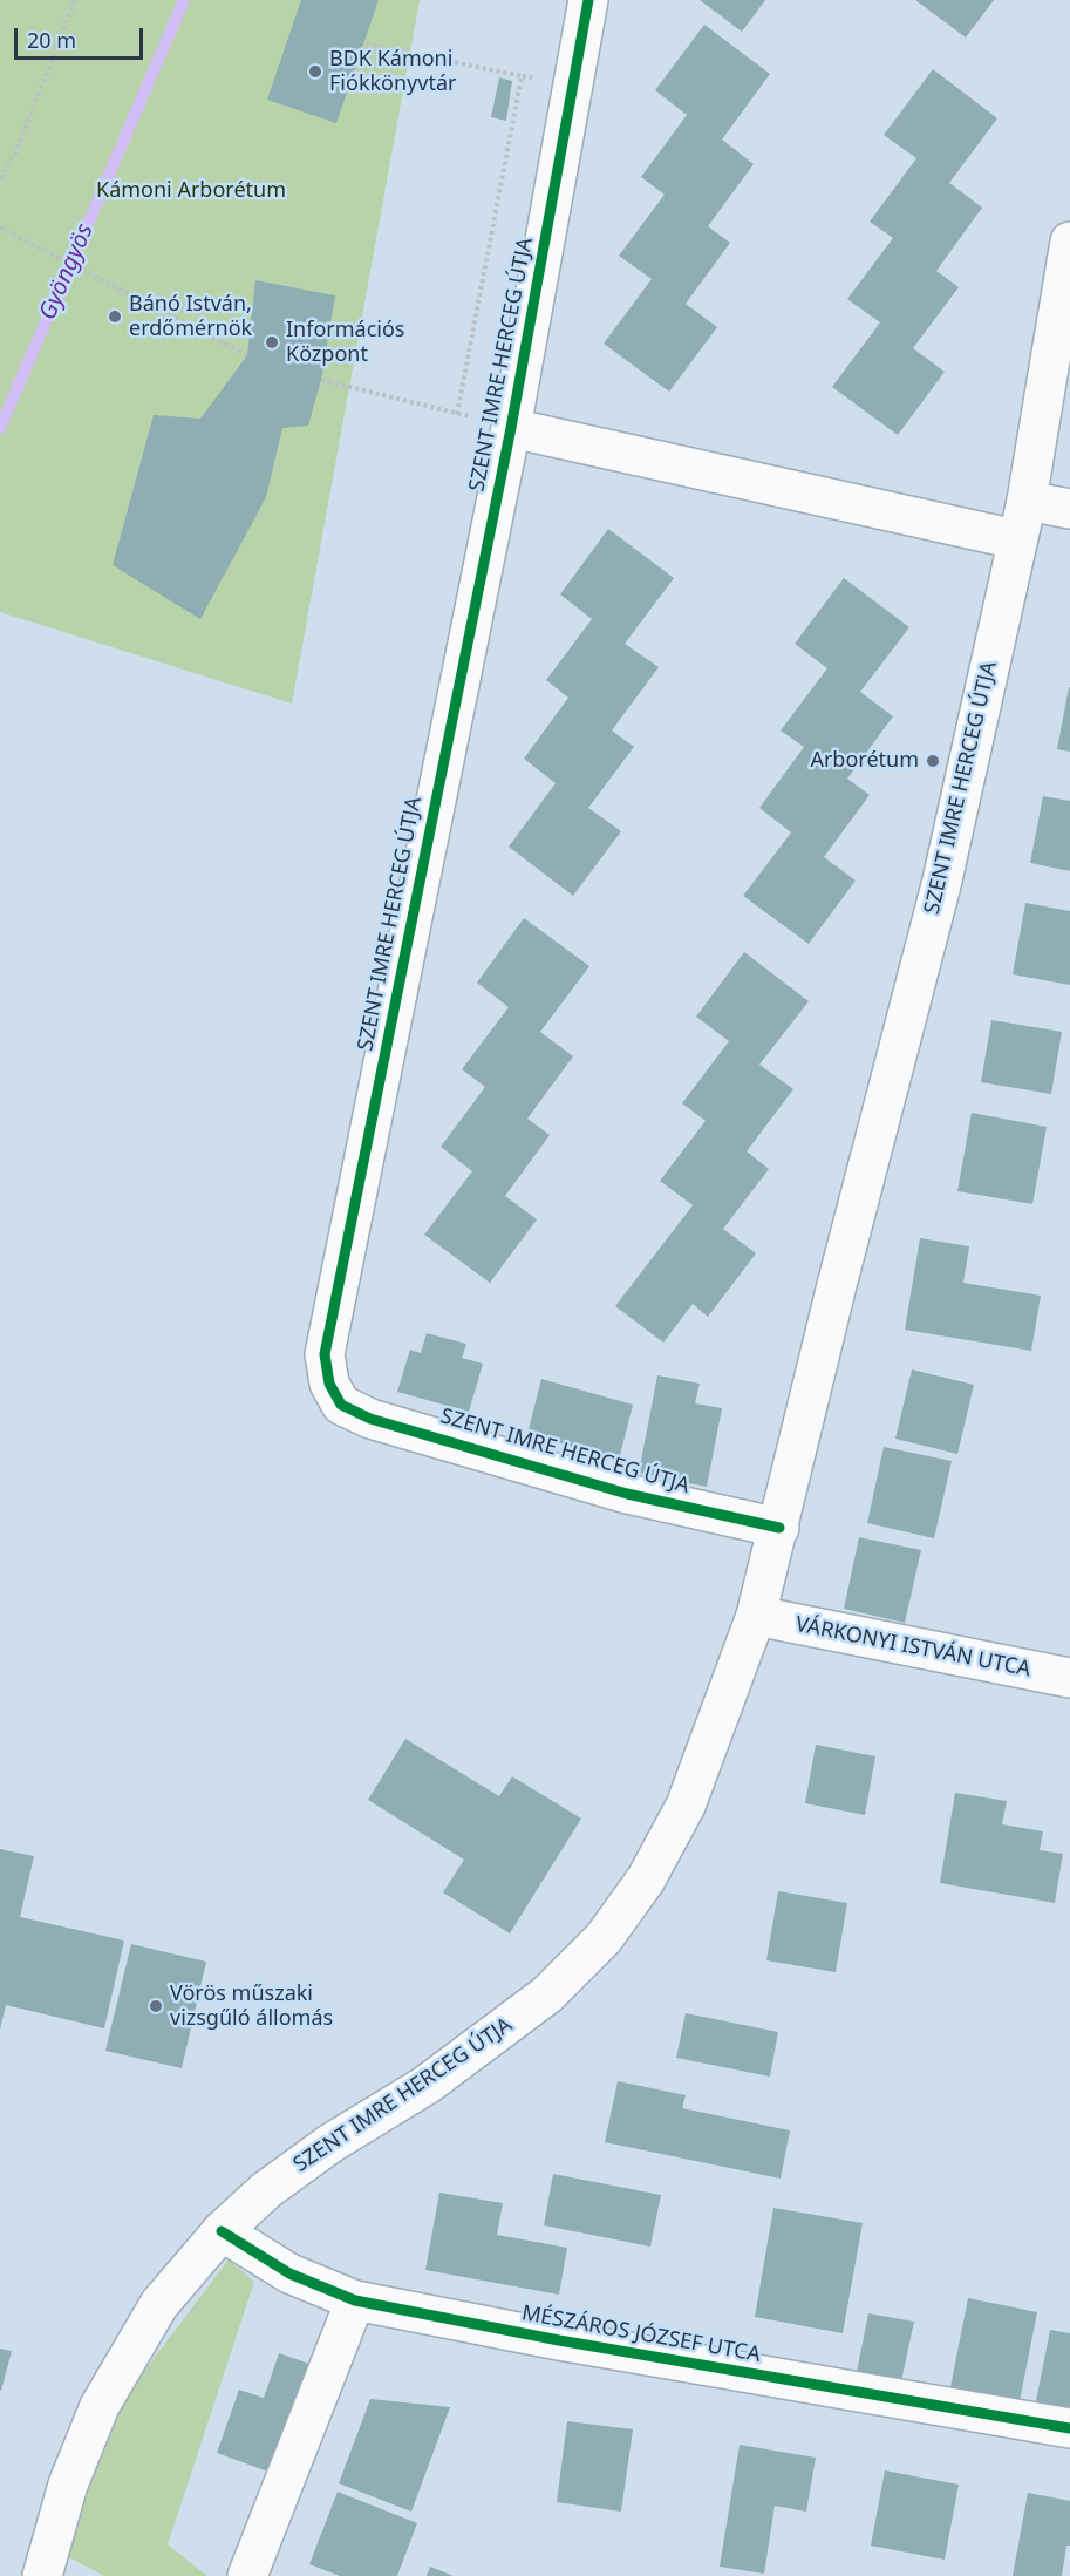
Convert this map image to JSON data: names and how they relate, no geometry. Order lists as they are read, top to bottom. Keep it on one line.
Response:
{"streets":{"street":["SZENT IMRE HERCEG ÚTJA","VÁRKONYI ISTVÁN UTCA","MÉSZÁROS JÓZSEF UTCA"]},"crossings":[["SZENT IMRE HERCEG ÚTJA","VÁRKONYI ISTVÁN UTCA"],["SZENT IMRE HERCEG ÚTJA","MÉSZÁROS JÓZSEF UTCA"]],"water":["Gyöngyös"],"parks":["Kámoni Arborétum"],"places":["BDK Kámoni Fiókkönyvtár","Bánó István, erdőmérnök","Információs Központ","Arborétum","Vörös műszaki vizsgűló állomás"],"scale_bar":"20 m"}
